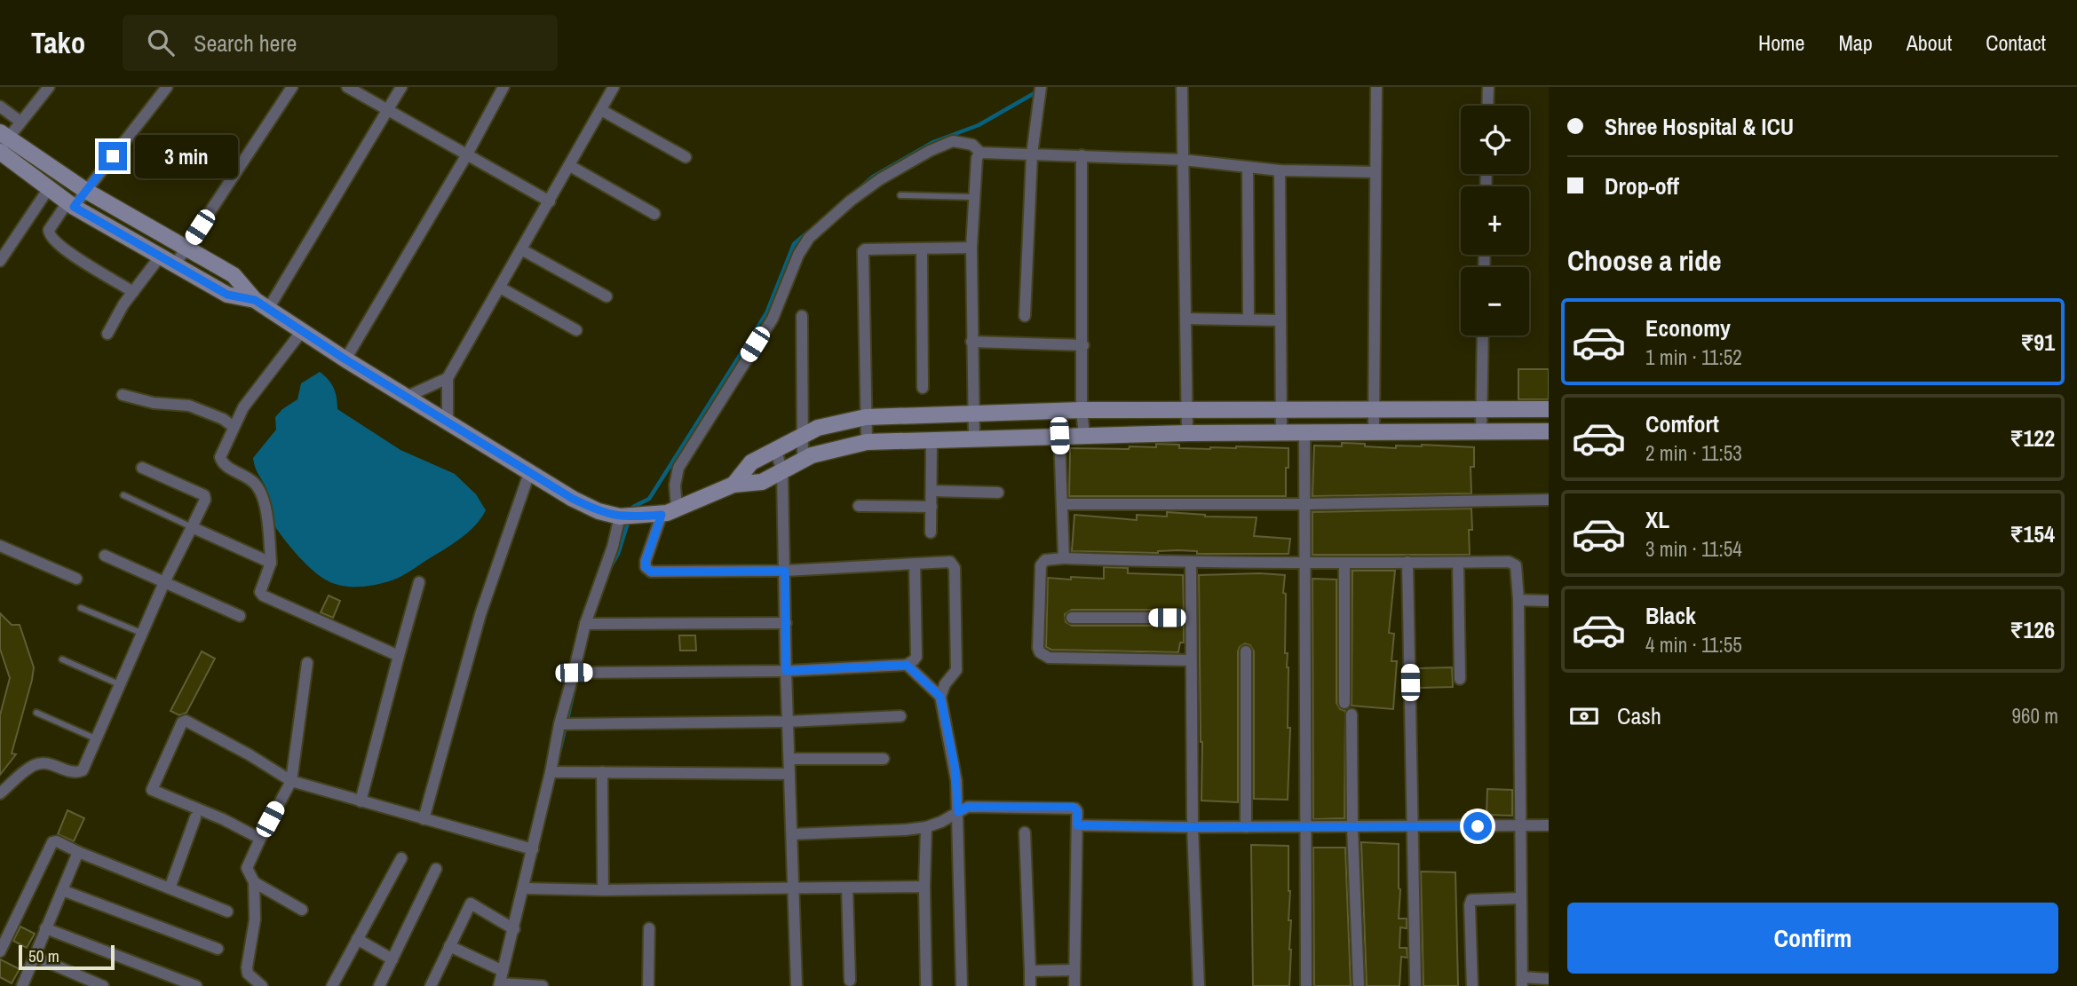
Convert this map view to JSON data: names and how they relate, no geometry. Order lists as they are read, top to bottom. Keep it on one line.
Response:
{"scale_bar":"50 m","page":{"header":"Tako","search":"Search here","nav":["Home","Map","About","Contact"],"banner":["Shree Hospital & ICU","Drop-off"],"map_buttons":["+","−"],"bubble":"3 min","heading":"Choose a ride","list":[{"name":"Economy","note":"1 min · 11:52","value":"₹91"},{"name":"Comfort","note":"2 min · 11:53","value":"₹122"},{"name":"XL","note":"3 min · 11:54","value":"₹154"},{"name":"Black","note":"4 min · 11:55","value":"₹126"}],"pay":["Cash","960 m"],"buttons":"Confirm","scale":"50 m"}}
